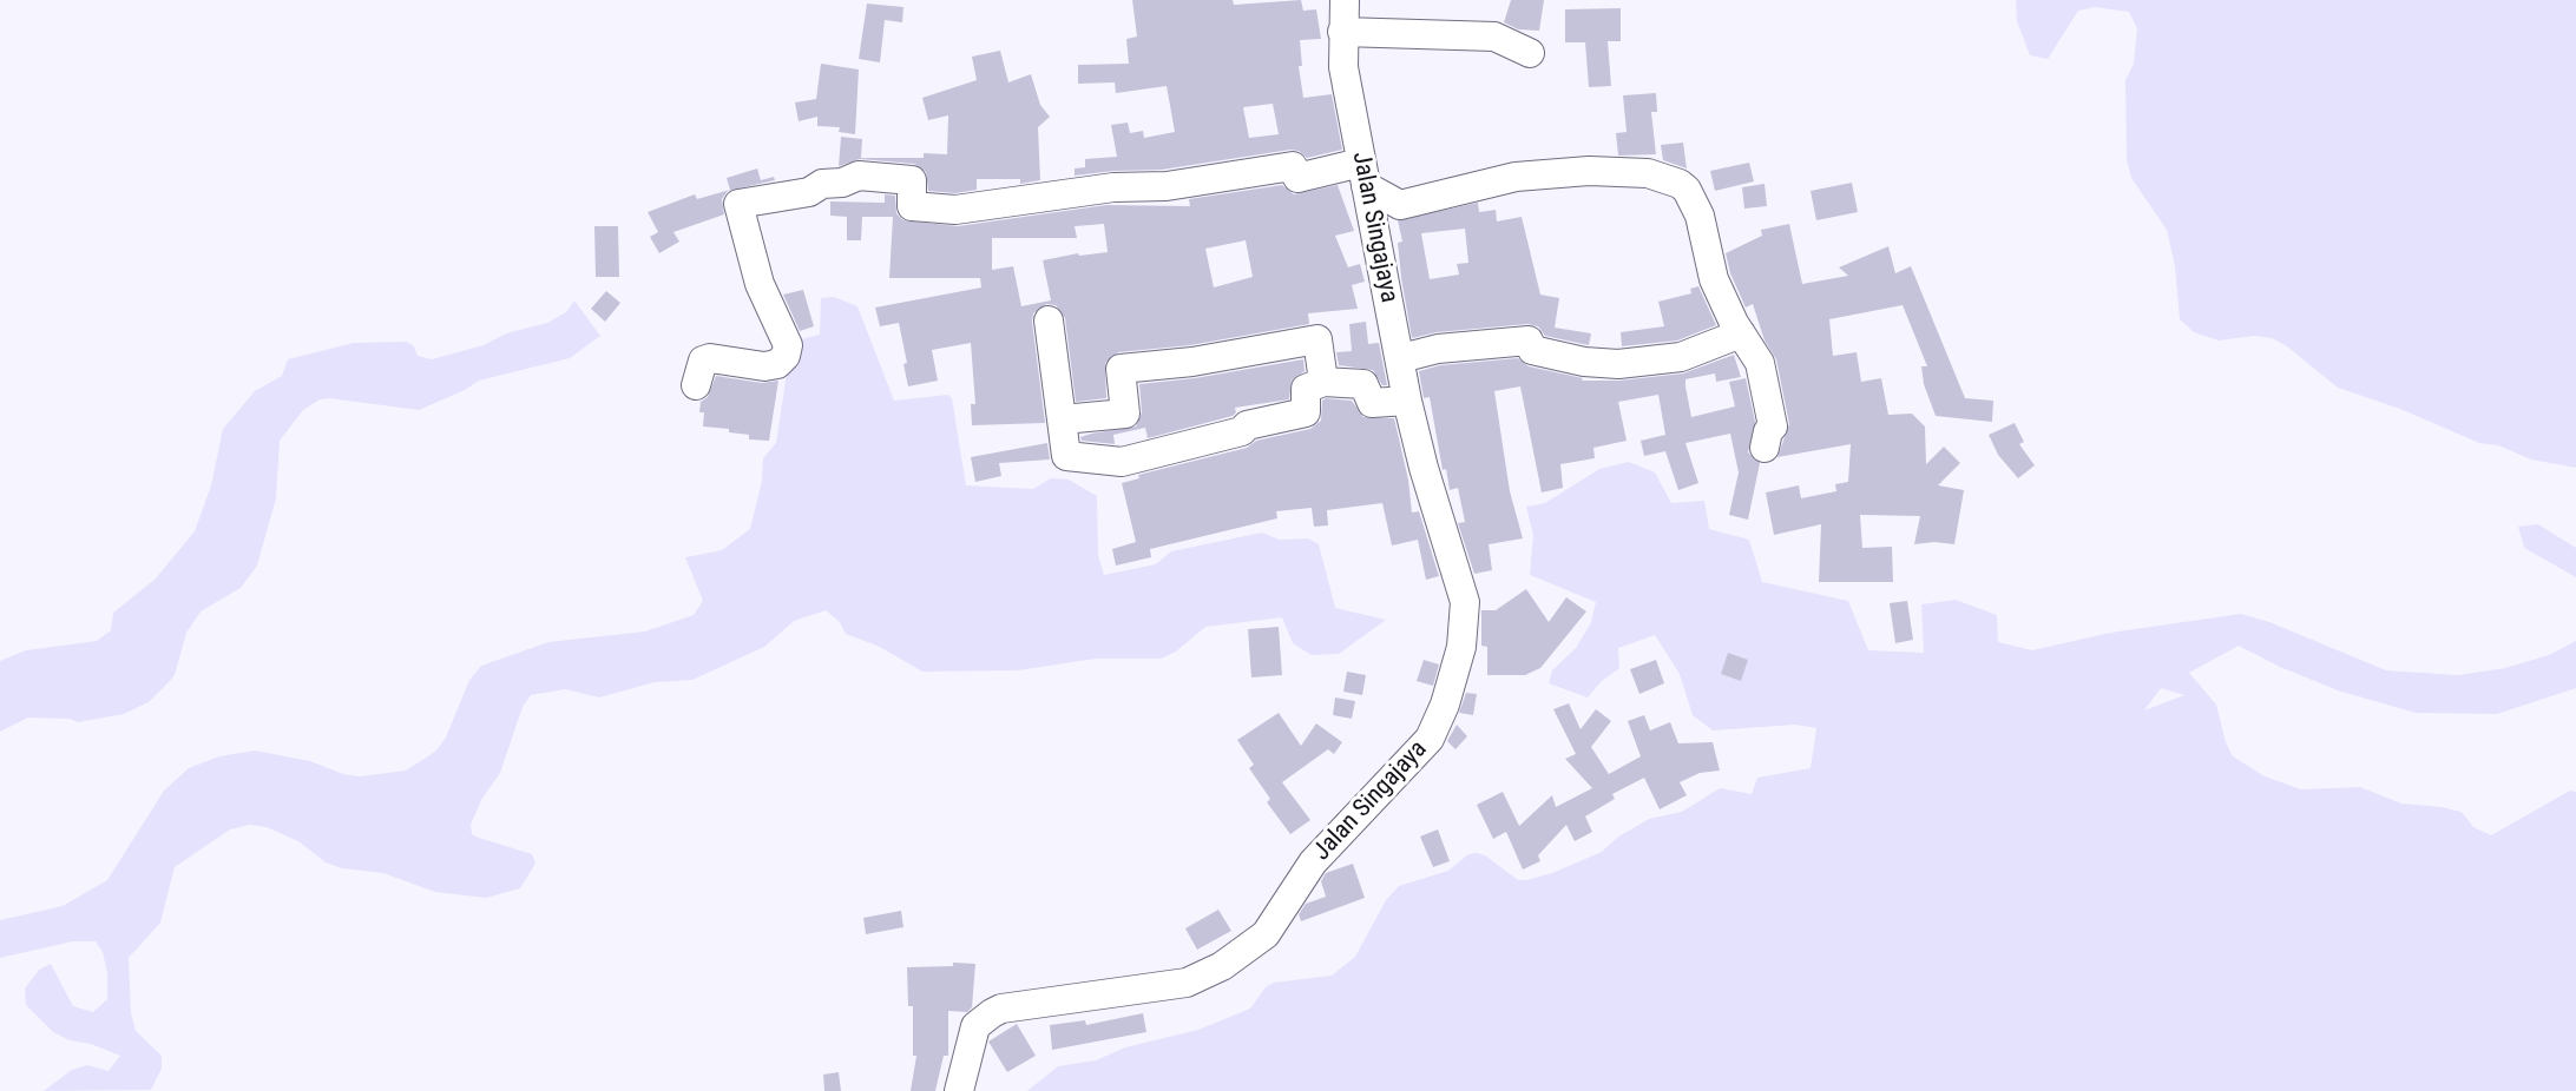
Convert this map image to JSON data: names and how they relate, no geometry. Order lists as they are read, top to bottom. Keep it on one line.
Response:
{"streets":{"street":["Jalan Singajaya"]}}
